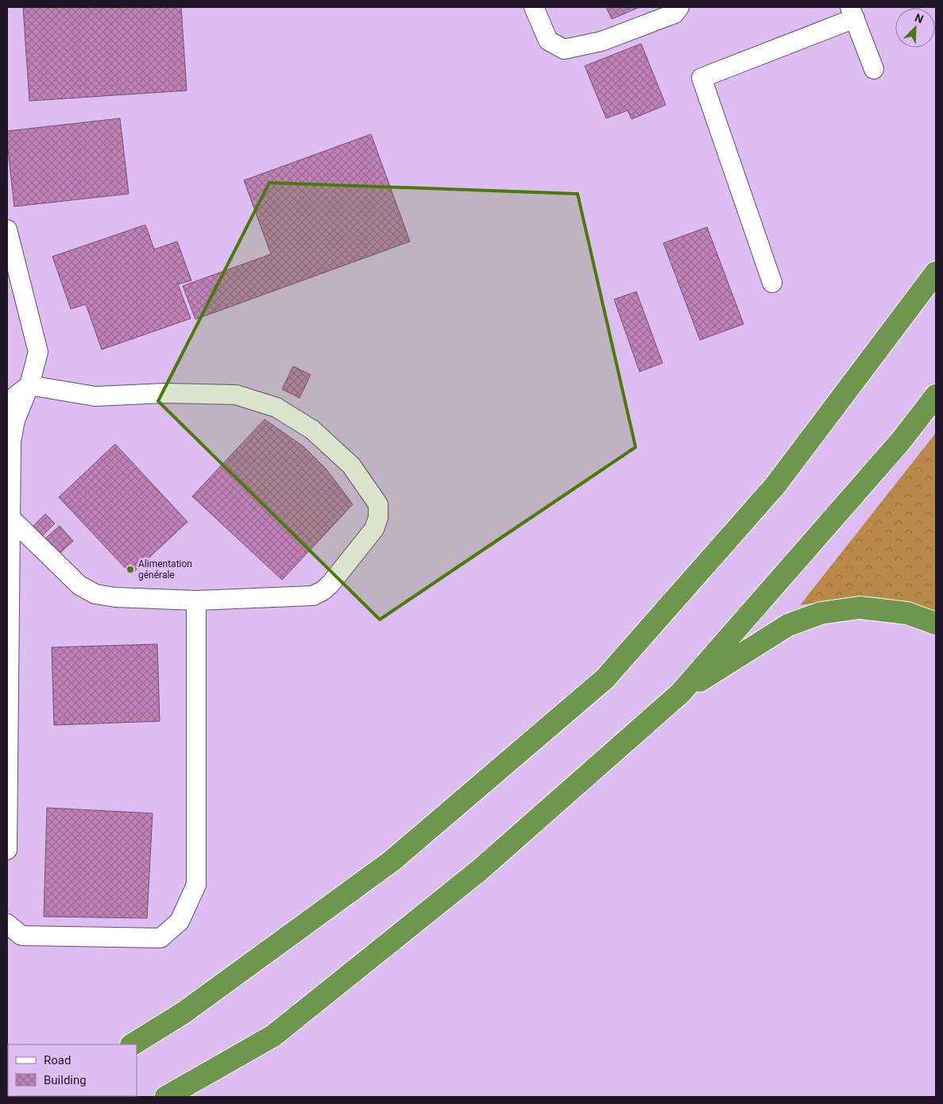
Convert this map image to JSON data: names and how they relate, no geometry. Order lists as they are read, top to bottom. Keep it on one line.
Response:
{"places":["Alimentation générale"],"legend":["Road","Building"],"north":"top right"}
